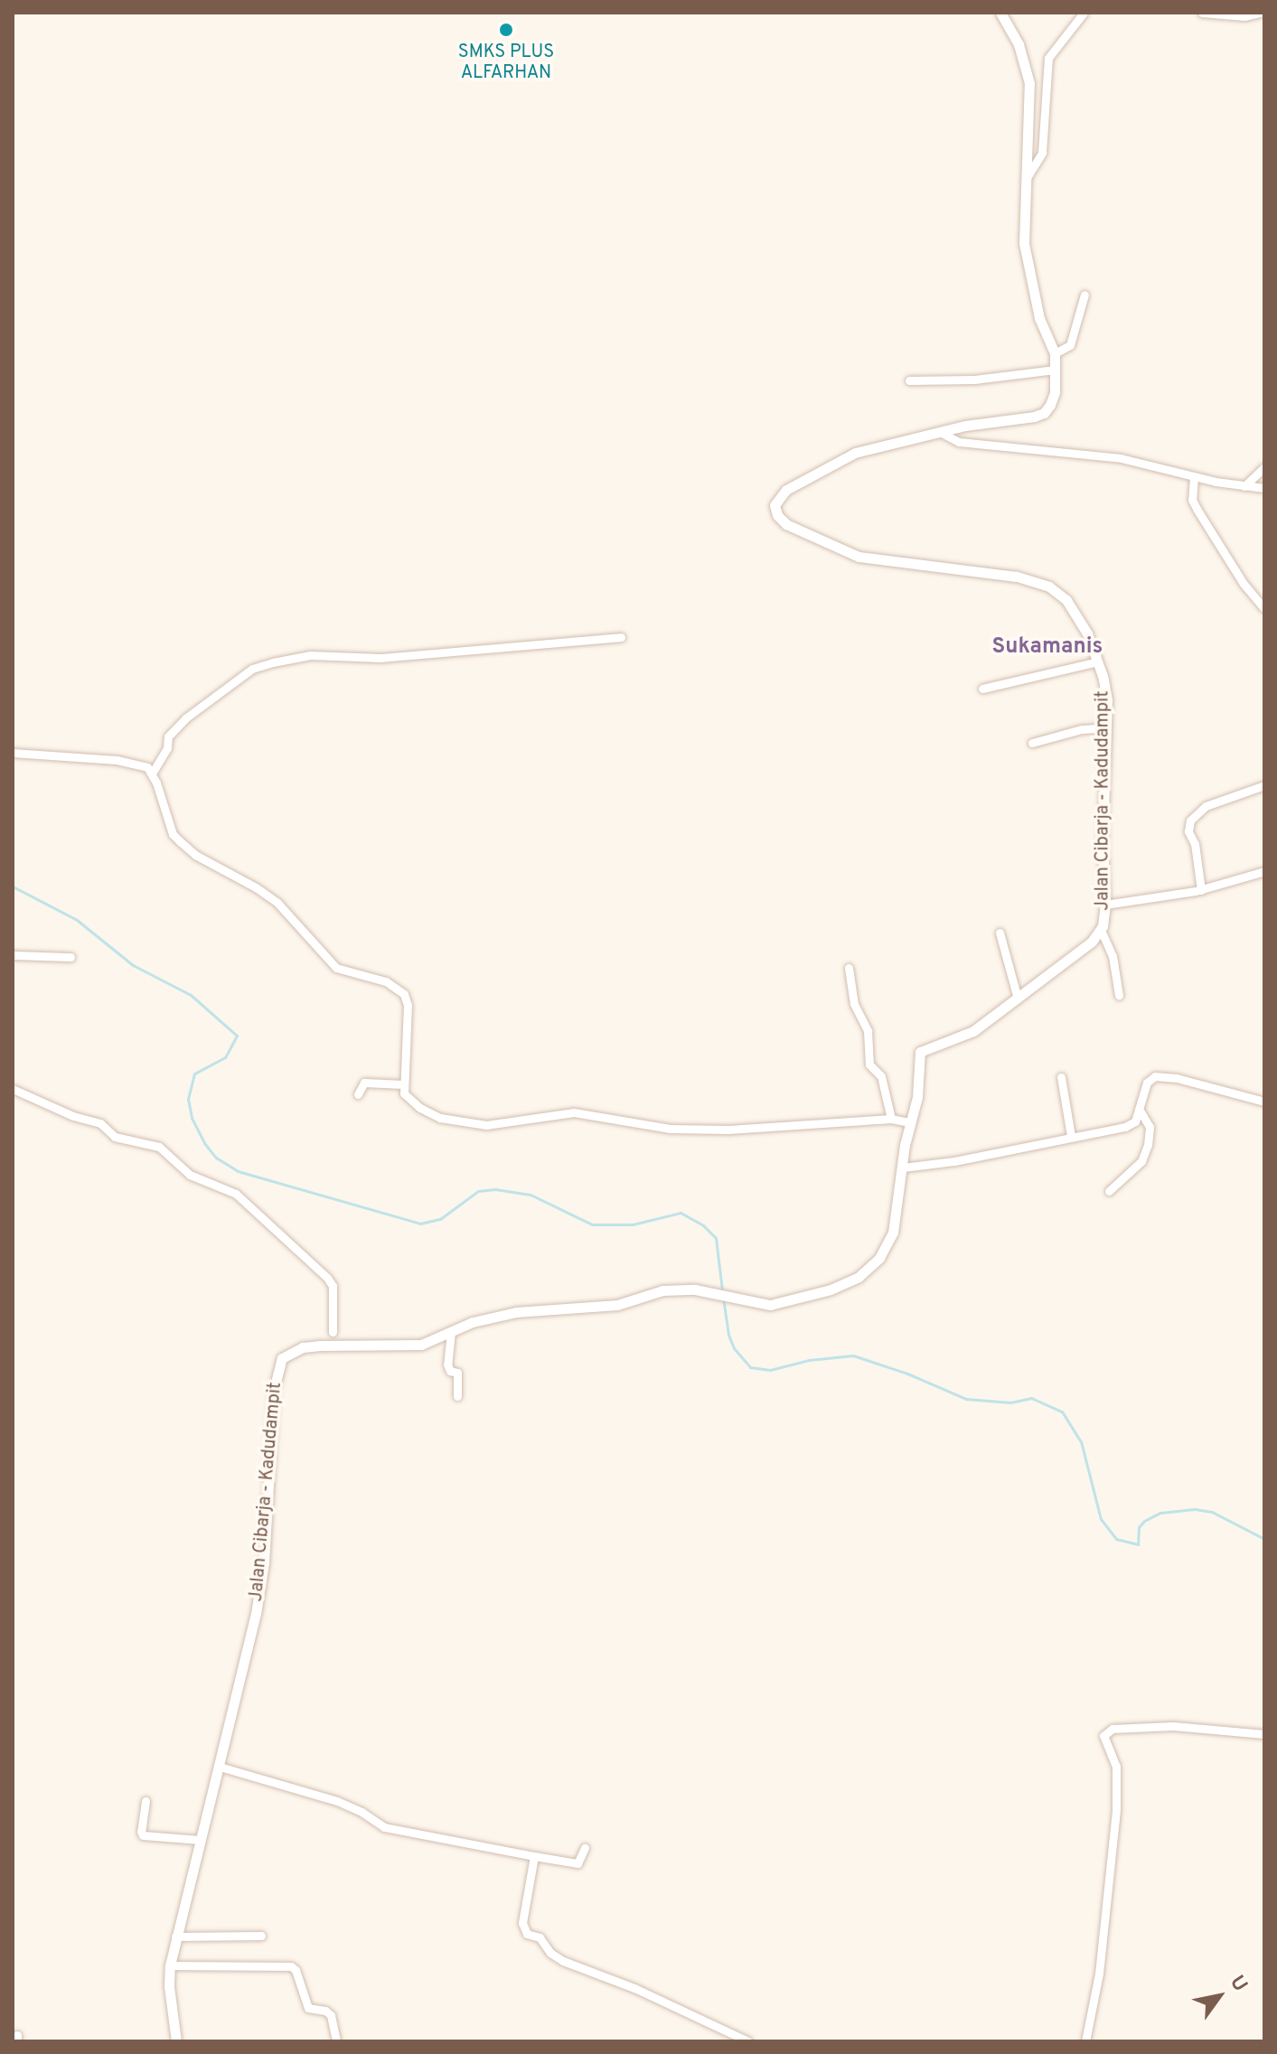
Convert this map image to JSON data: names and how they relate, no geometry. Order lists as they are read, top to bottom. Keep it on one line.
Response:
{"streets":{"street":["Jalan Cibarja - Kadudampit"]},"districts":["Sukamanis"],"places":["SMKS PLUS ALFARHAN"],"north":"top right"}
